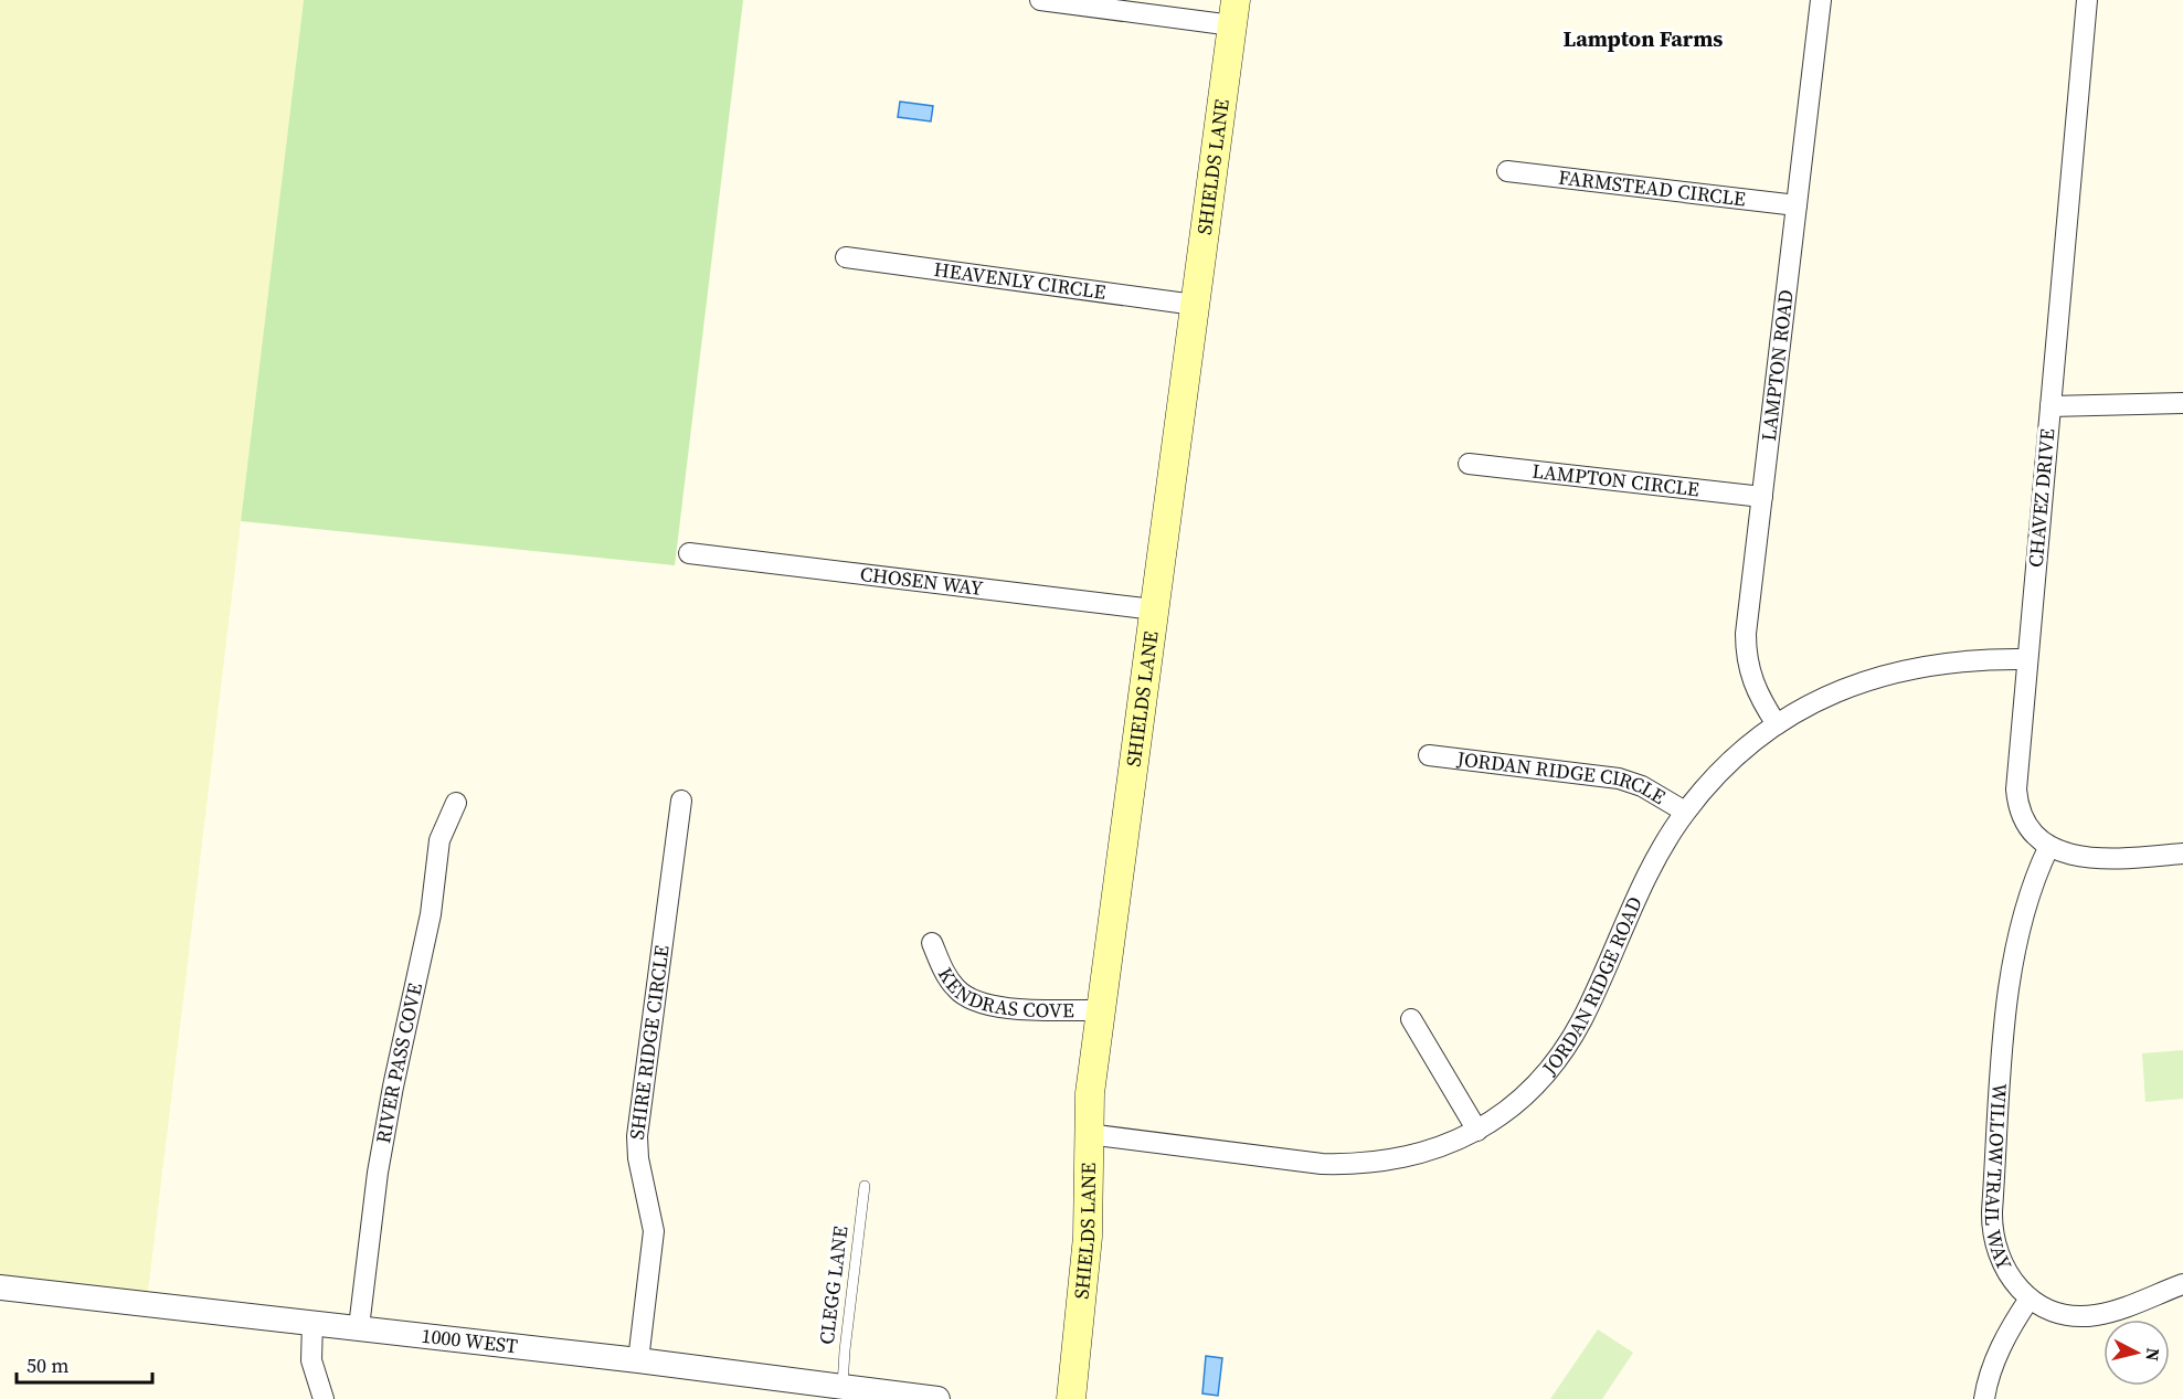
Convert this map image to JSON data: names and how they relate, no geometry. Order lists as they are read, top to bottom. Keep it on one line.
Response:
{"streets":{"main road":["SHIELDS LANE"],"street":["FARMSTEAD CIRCLE","HEAVENLY CIRCLE","LAMPTON ROAD","LAMPTON CIRCLE","CHAVEZ DRIVE","CHOSEN WAY","JORDAN RIDGE CIRCLE","JORDAN RIDGE ROAD","KENDRAS COVE","SHIRE RIDGE CIRCLE","RIVER PASS COVE","WILLOW TRAIL WAY","1000 WEST"],"lane":["CLEGG LANE"]},"crossings":[["SHIELDS LANE","HEAVENLY CIRCLE"],["SHIELDS LANE","CHOSEN WAY"],["SHIELDS LANE","JORDAN RIDGE ROAD"],["SHIELDS LANE","KENDRAS COVE"],["FARMSTEAD CIRCLE","LAMPTON ROAD"],["LAMPTON ROAD","LAMPTON CIRCLE"],["LAMPTON ROAD","JORDAN RIDGE ROAD"],["CHAVEZ DRIVE","JORDAN RIDGE ROAD"],["CHAVEZ DRIVE","WILLOW TRAIL WAY"],["JORDAN RIDGE CIRCLE","JORDAN RIDGE ROAD"],["SHIRE RIDGE CIRCLE","1000 WEST"],["RIVER PASS COVE","1000 WEST"],["CLEGG LANE","1000 WEST"]],"districts":["Lampton Farms"],"scale_bar":"50 m","north":"right"}
